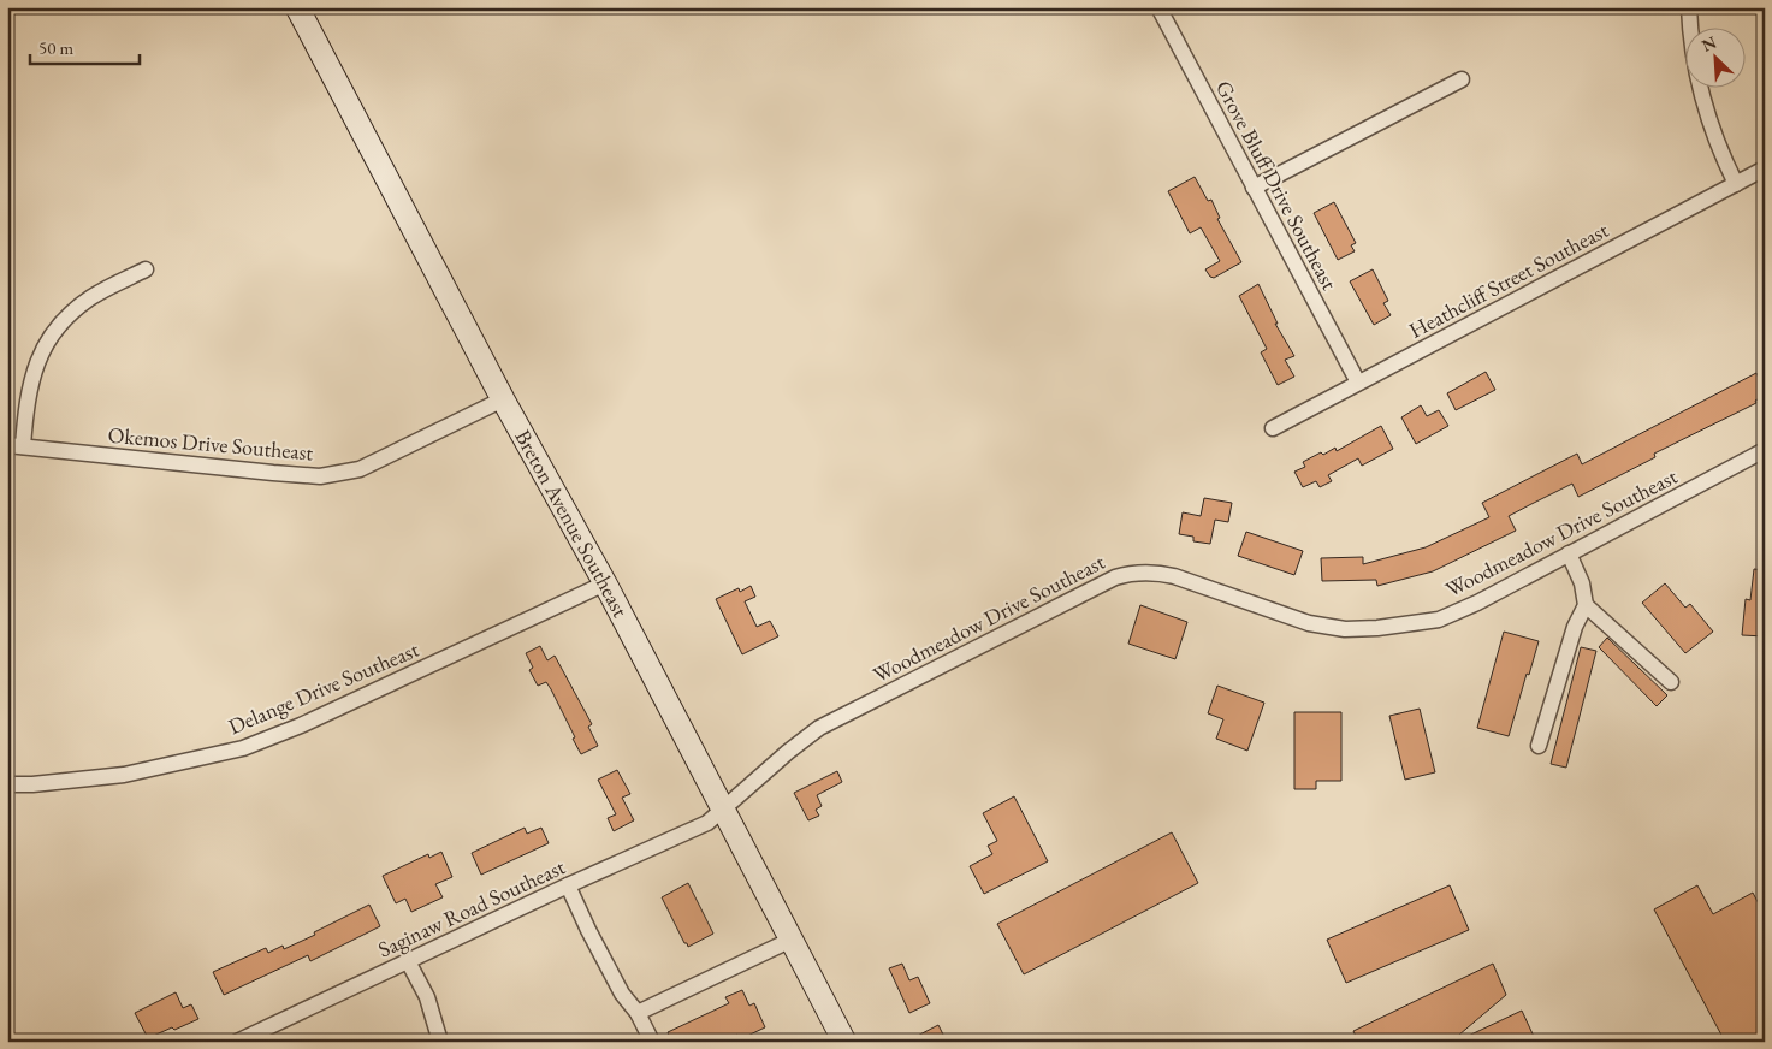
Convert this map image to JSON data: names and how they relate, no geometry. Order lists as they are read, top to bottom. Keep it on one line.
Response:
{"streets":{"main road":["Breton Avenue Southeast"],"street":["Grove Bluff Drive Southeast","Heathcliff Street Southeast","Okemos Drive Southeast","Woodmeadow Drive Southeast","Delange Drive Southeast","Saginaw Road Southeast"]},"crossings":[["Grove Bluff Drive Southeast","Heathcliff Street Southeast"],["Okemos Drive Southeast","Breton Avenue Southeast"],["Breton Avenue Southeast","Woodmeadow Drive Southeast"],["Breton Avenue Southeast","Delange Drive Southeast"],["Breton Avenue Southeast","Saginaw Road Southeast"],["Woodmeadow Drive Southeast","Saginaw Road Southeast"]],"scale_bar":"50 m","north":"top left"}
